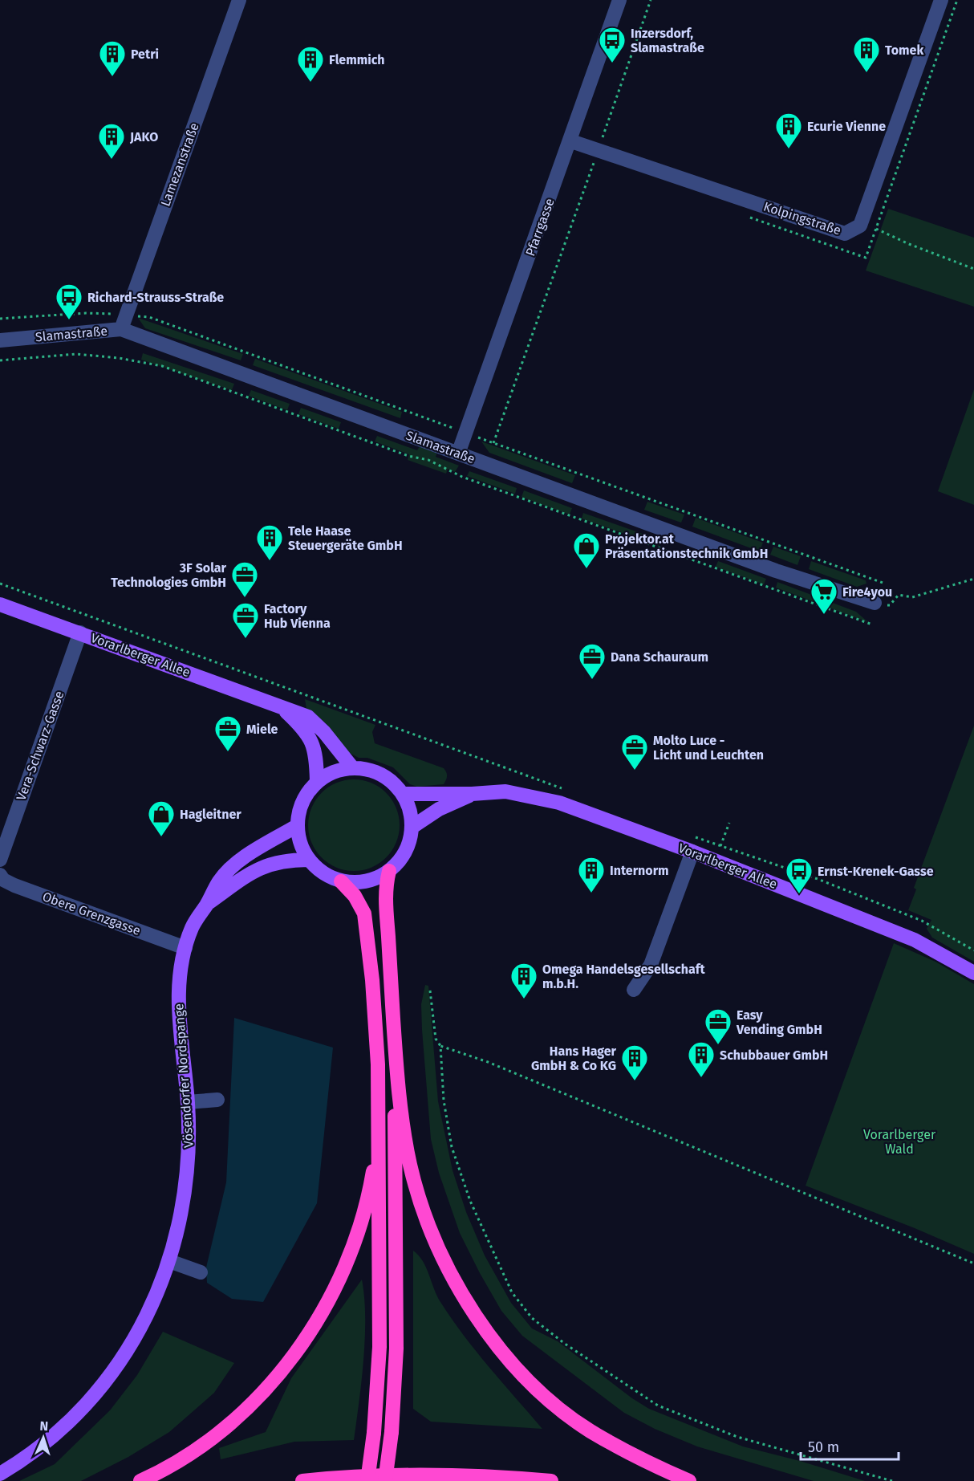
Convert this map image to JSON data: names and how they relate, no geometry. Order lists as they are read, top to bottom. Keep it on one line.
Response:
{"streets":{"main road":["Vorarlberger Allee","Vösendorfer Nordspange"],"street":["Lamezanstraße","Kolpingstraße","Pfarrgasse","Slamastraße","Vera-Schwarz-Gasse","Obere Grenzgasse"]},"crossings":[["Lamezanstraße","Slamastraße"],["Kolpingstraße","Pfarrgasse"],["Pfarrgasse","Slamastraße"],["Vorarlberger Allee","Vera-Schwarz-Gasse"],["Vorarlberger Allee","Vösendorfer Nordspange"],["Obere Grenzgasse","Vösendorfer Nordspange"]],"parks":["Vorarlberger Wald"],"places":{"bus stop":["Inzersdorf, Slamastraße","Richard-Strauss-Straße","Ernst-Krenek-Gasse"],"building":["Tomek","Petri","Flemmich","Ecurie Vienne","JAKO","Tele Haase Steuergeräte GmbH","Internorm","Omega Handelsgesellschaft m.b.H.","Schubbauer GmbH","Hans Hager GmbH & Co KG"],"shop":["Projektor.at Präsentationstechnik GmbH","Hagleitner"],"office":["3F Solar Technologies GmbH","Factory Hub Vienna","Dana Schauraum","Miele","Molto Luce - Licht und Leuchten","Easy Vending GmbH"],"supermarket":["Fire4you"]},"scale_bar":"50 m","north":"top"}
